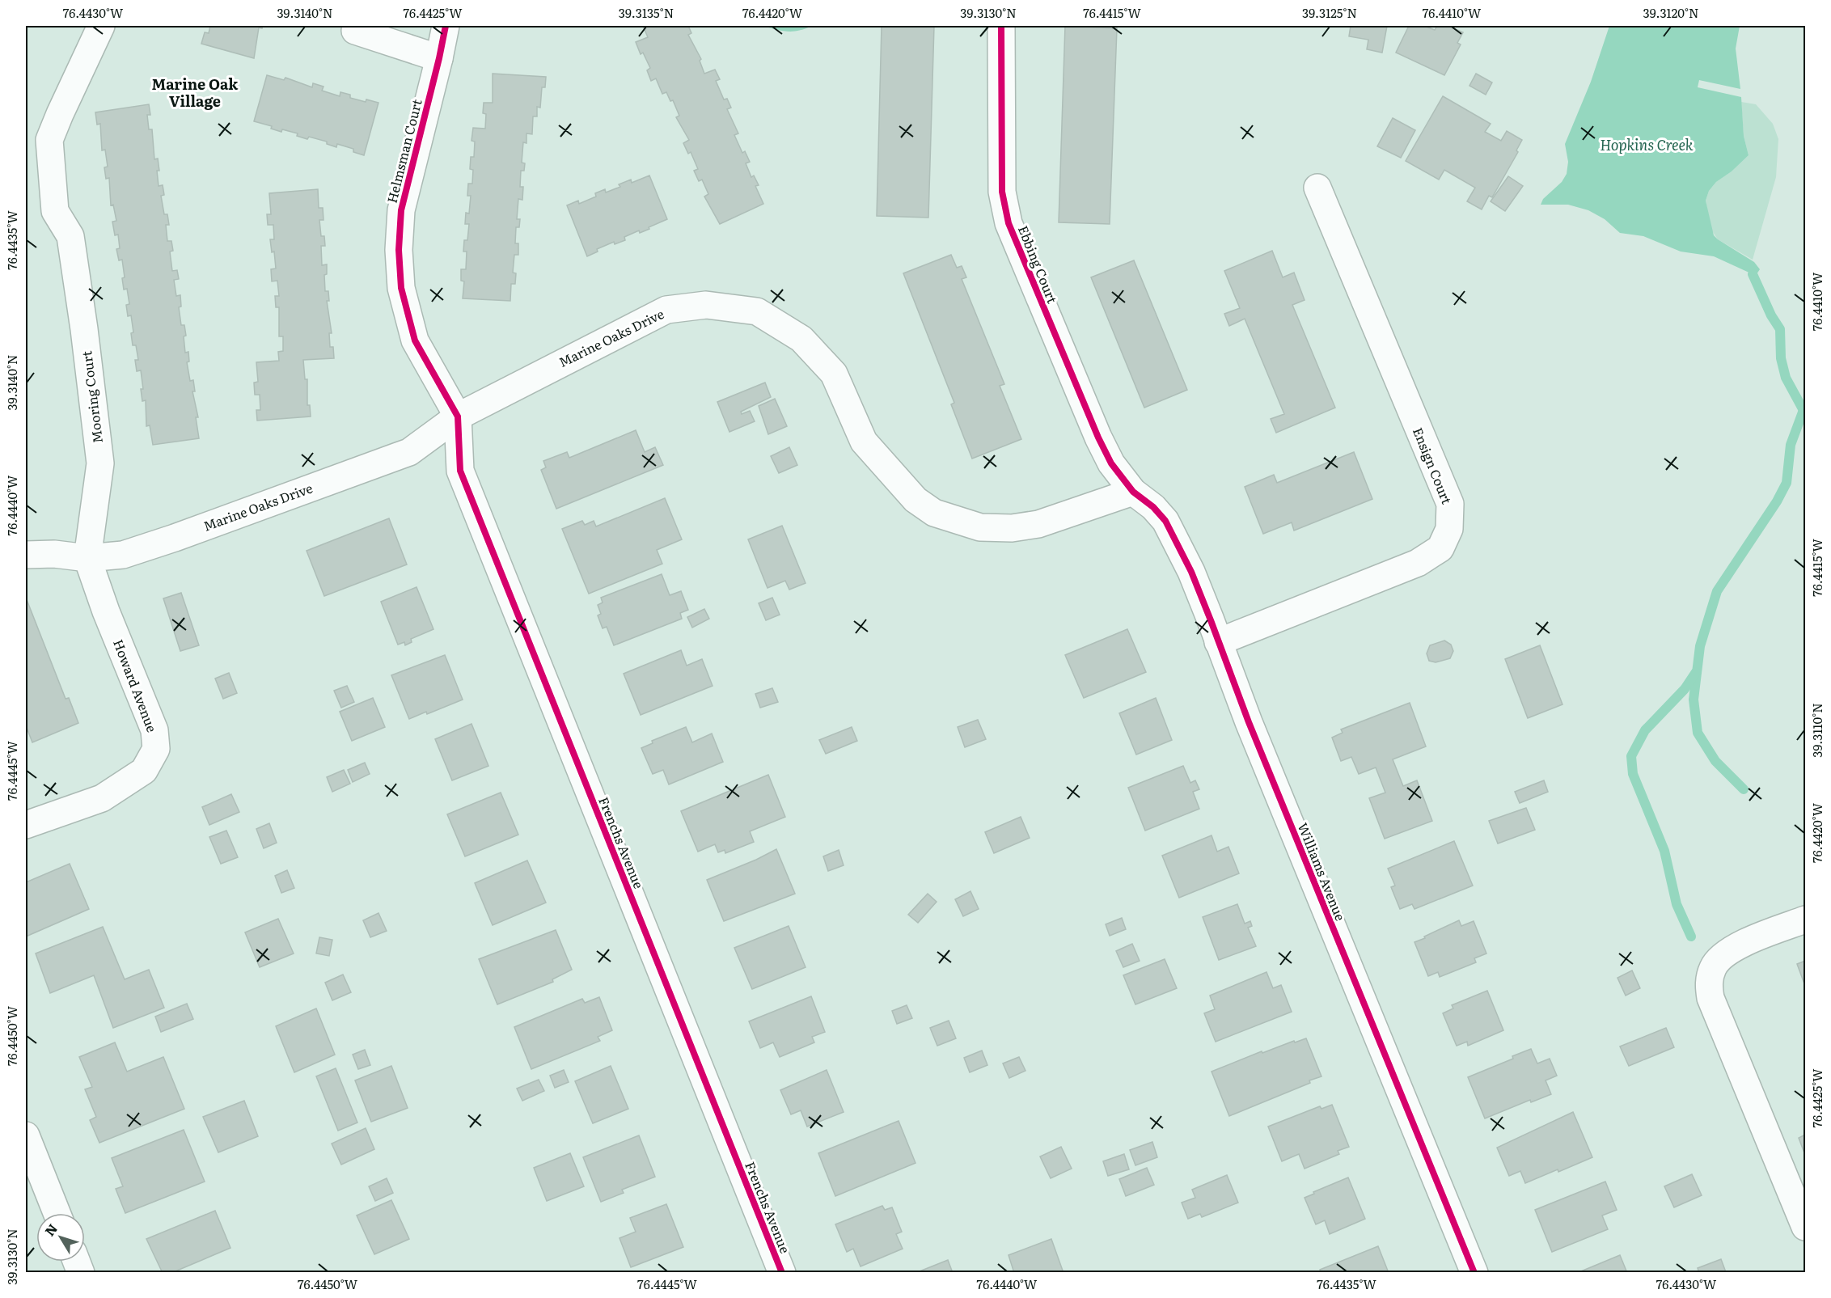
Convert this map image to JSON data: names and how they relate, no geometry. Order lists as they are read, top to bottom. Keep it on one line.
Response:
{"streets":{"street":["Helmsman Court","Ebbing Court","Marine Oaks Drive","Mooring Court","Ensign Court","Howard Avenue","Frenchs Avenue","Williams Avenue"]},"crossings":[["Helmsman Court","Marine Oaks Drive"],["Helmsman Court","Frenchs Avenue"],["Ebbing Court","Marine Oaks Drive"],["Ebbing Court","Williams Avenue"],["Marine Oaks Drive","Mooring Court"],["Marine Oaks Drive","Howard Avenue"],["Marine Oaks Drive","Frenchs Avenue"],["Marine Oaks Drive","Williams Avenue"],["Mooring Court","Howard Avenue"],["Ensign Court","Williams Avenue"]],"districts":["Marine Oak Village"],"water":["Hopkins Creek"],"north":"top left","coordinates":["76.4430°W","39.3140°N","76.4425°W","39.3135°N","76.4420°W","39.3130°N","76.4415°W","39.3125°N","76.4410°W","39.3120°N","76.4435°W","76.4440°W","39.3110°N","76.4445°W","76.4450°W"]}
